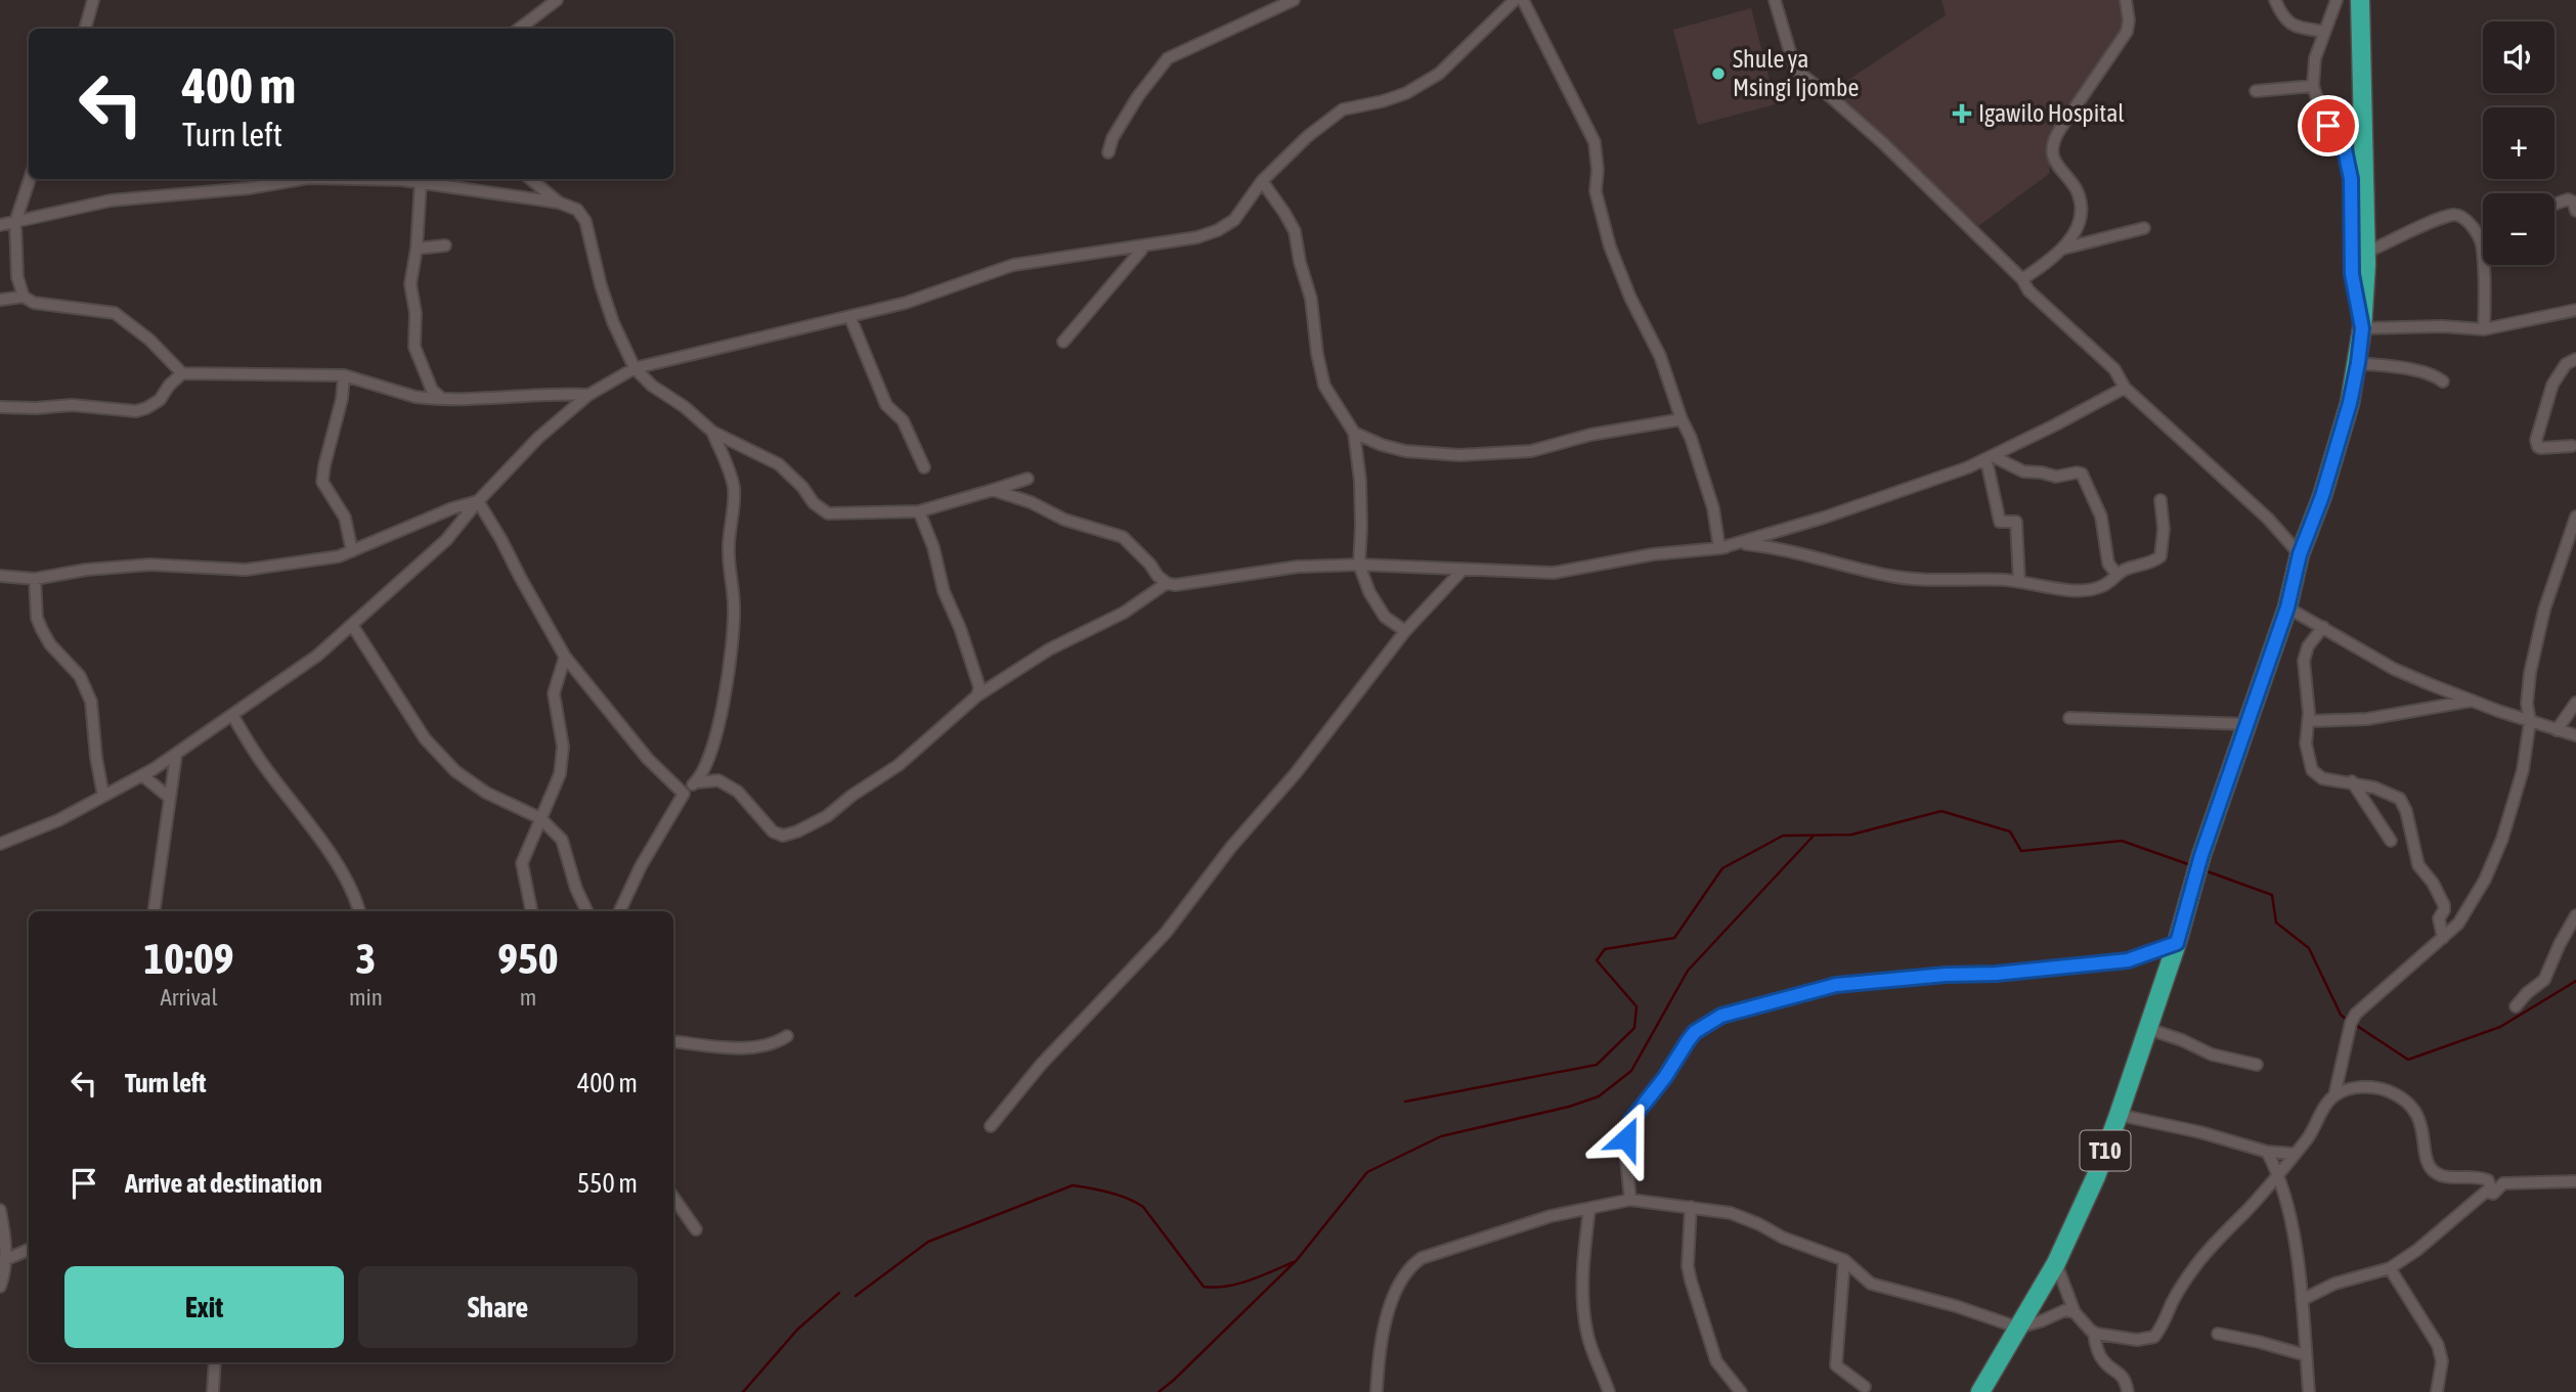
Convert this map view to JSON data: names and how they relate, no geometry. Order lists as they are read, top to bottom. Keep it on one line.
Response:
{"streets":{"highway":["T10"]},"places":{"other":["Shule ya Msingi Ijombe"],"health":["Igawilo Hospital"]},"page":{"map_buttons":["+","−"],"turn":["400 m","Turn left"],"eta":["10:09","Arrival","3","min","950","m"],"list":[{"name":"Turn left","value":"400 m"},{"name":"Arrive at destination","value":"550 m"}],"buttons":["Exit","Share"]}}
